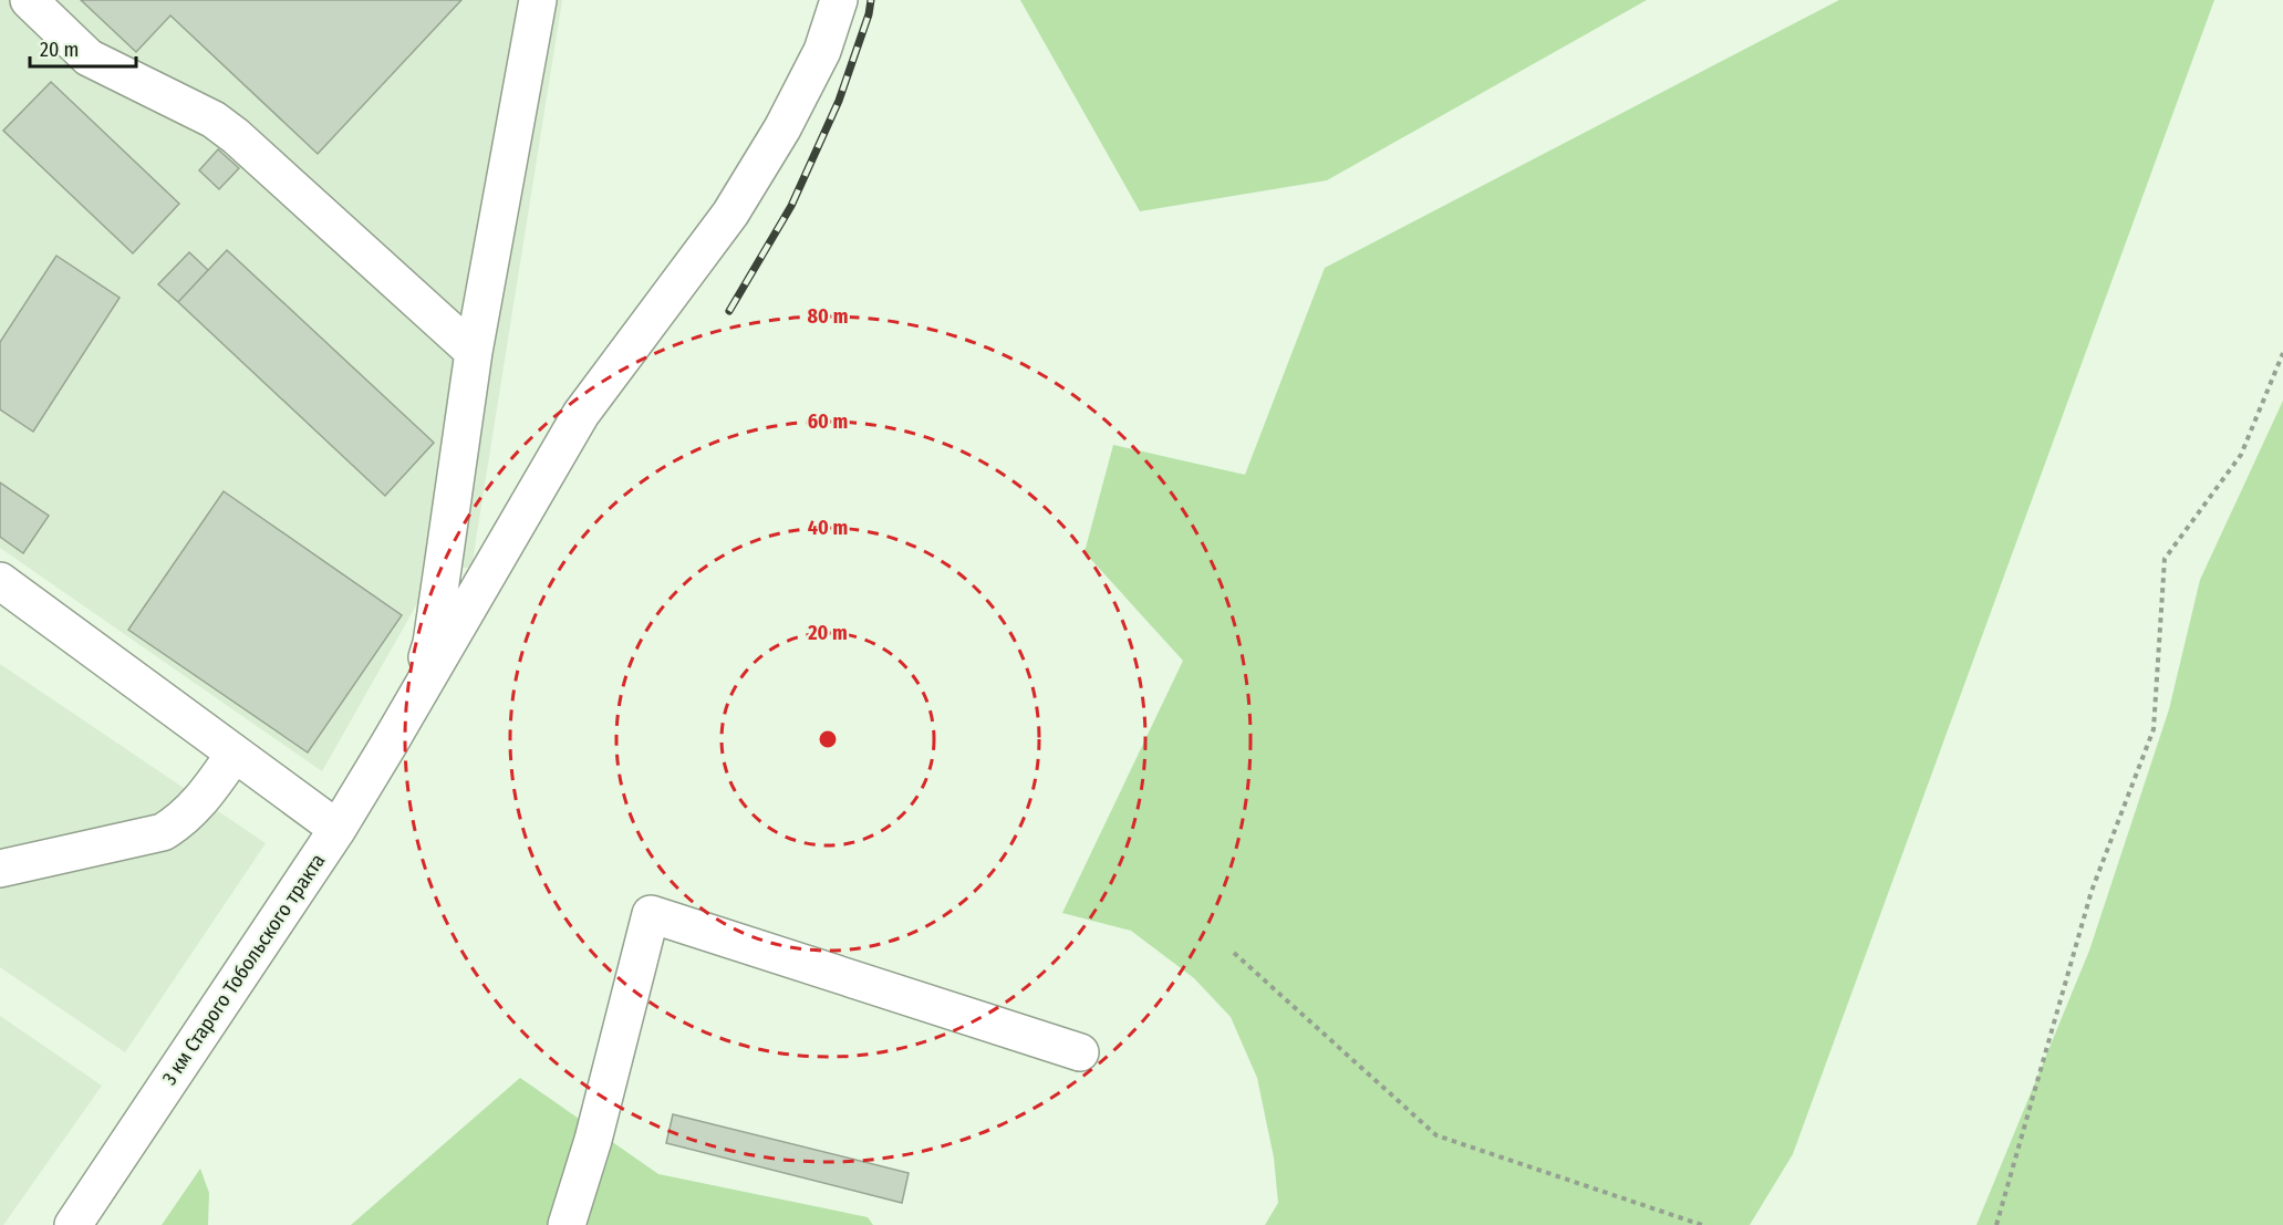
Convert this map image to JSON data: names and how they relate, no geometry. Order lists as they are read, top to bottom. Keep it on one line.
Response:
{"streets":{"street":["3 км Старого Тобольского тракта"]},"scale_bar":"20 m","rings":["80 m","60 m","40 m","20 m"]}
